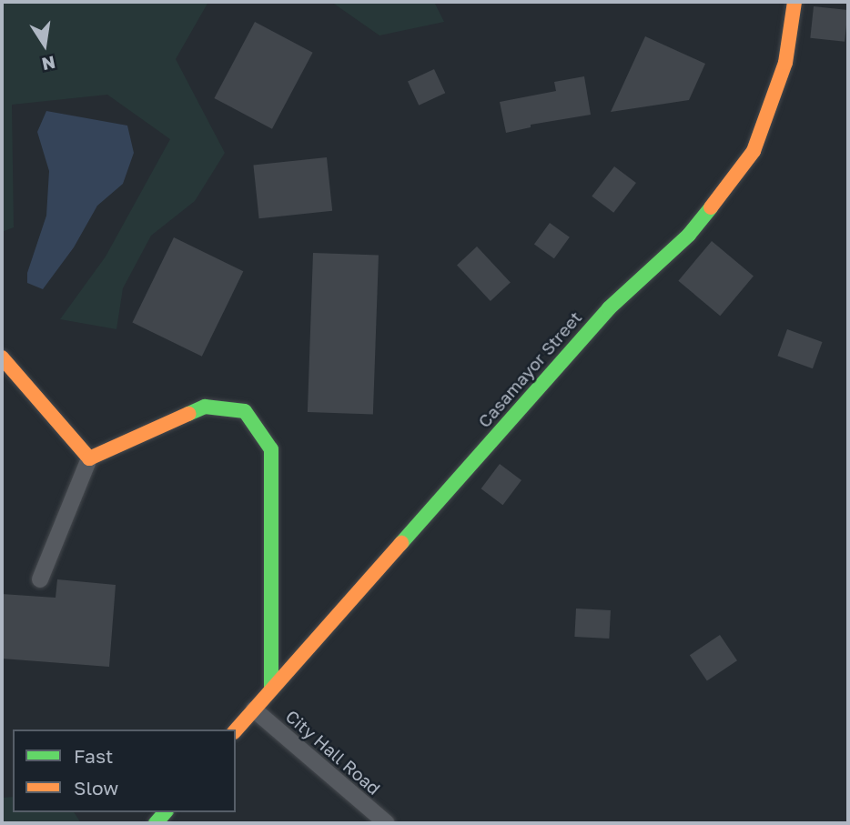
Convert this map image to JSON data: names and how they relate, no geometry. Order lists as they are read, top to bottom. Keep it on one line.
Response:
{"streets":{"street":["Casamayor Street"],"lane":["City Hall Road"]},"crossings":[["Casamayor Street","City Hall Road"]],"legend":["Fast","Slow"],"north":"bottom"}
